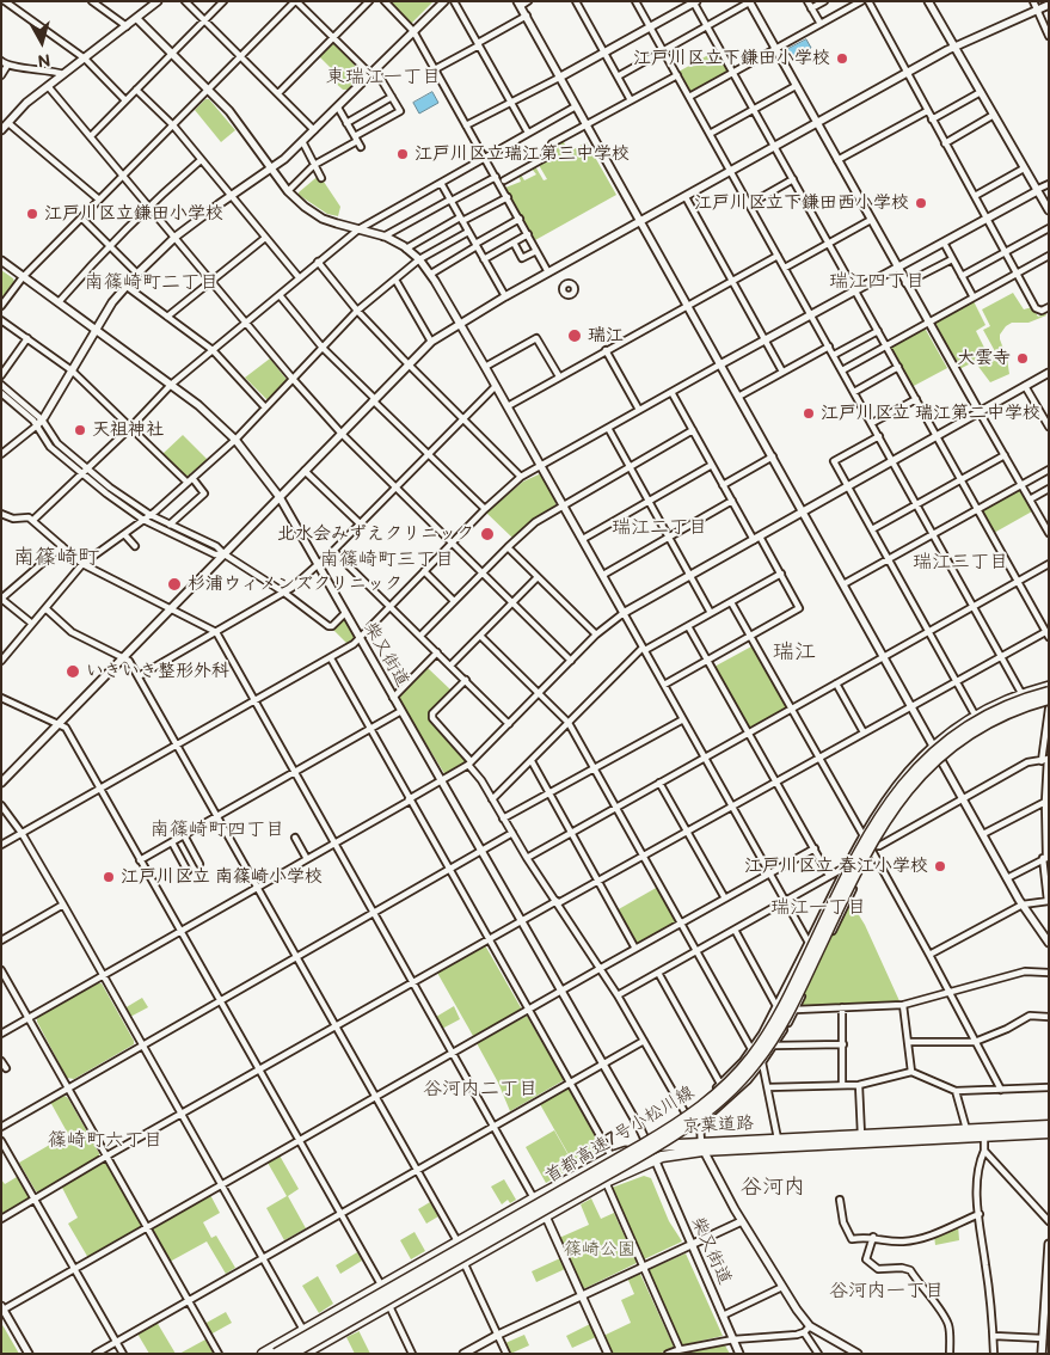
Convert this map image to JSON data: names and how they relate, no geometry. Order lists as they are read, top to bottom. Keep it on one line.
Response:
{"streets":{"highway":["京葉道路","首都高速7号小松川線"],"street":["柴又街道"]},"crossings":[["柴又街道","京葉道路"]],"districts":["東瑞江一丁目","瑞江四丁目","南篠崎町二丁目","瑞江二丁目","南篠崎町","南篠崎町三丁目","瑞江三丁目","瑞江","南篠崎町四丁目","瑞江一丁目","谷河内二丁目","篠崎町六丁目","谷河内","谷河内一丁目"],"parks":["篠崎公園"],"places":["江戸川区立下鎌田小学校","江戸川区立瑞江第三中学校","江戸川区立下鎌田西小学校","江戸川区立鎌田小学校","瑞江","大雲寺","江戸川区立 瑞江第二中学校","天祖神社","北水会みずえクリニック","杉浦ウィメンズクリニック","いきいき整形外科","江戸川区立 春江小学校","江戸川区立 南篠崎小学校"],"north":"bottom"}
